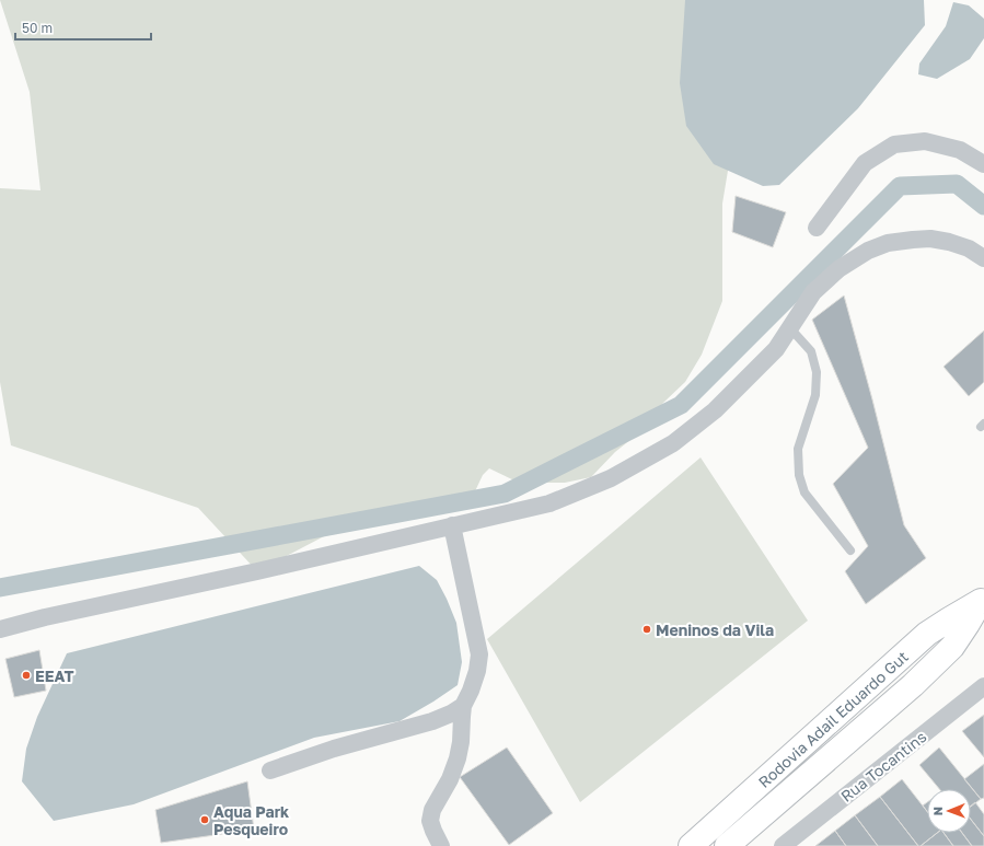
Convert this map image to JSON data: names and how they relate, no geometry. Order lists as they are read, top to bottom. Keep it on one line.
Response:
{"streets":{"main road":["Rodovia Adail Eduardo Gut"],"street":["Rua Tocantins"]},"places":["Meninos da Vila","EEAT","Aqua Park Pesqueiro"],"scale_bar":"50 m","north":"left"}
